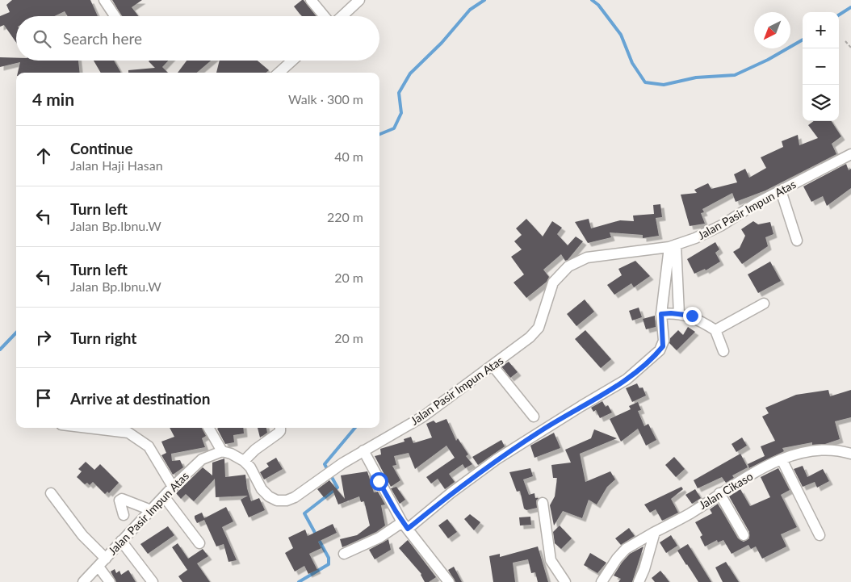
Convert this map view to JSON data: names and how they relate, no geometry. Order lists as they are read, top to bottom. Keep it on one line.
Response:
{"streets":{"street":["Jalan Pasir Impun Atas","Jalan Cikaso"]},"north":"bottom left","page":{"map_buttons":["+","−"],"search":"Search here","heading":["4 min","Walk · 300 m"],"list":[["Continue","Jalan Haji Hasan","40 m"],["Turn left","Jalan Bp.Ibnu.W","220 m"],["Turn left","Jalan Bp.Ibnu.W","20 m"],["Turn right","20 m"],"Arrive at destination"]}}
